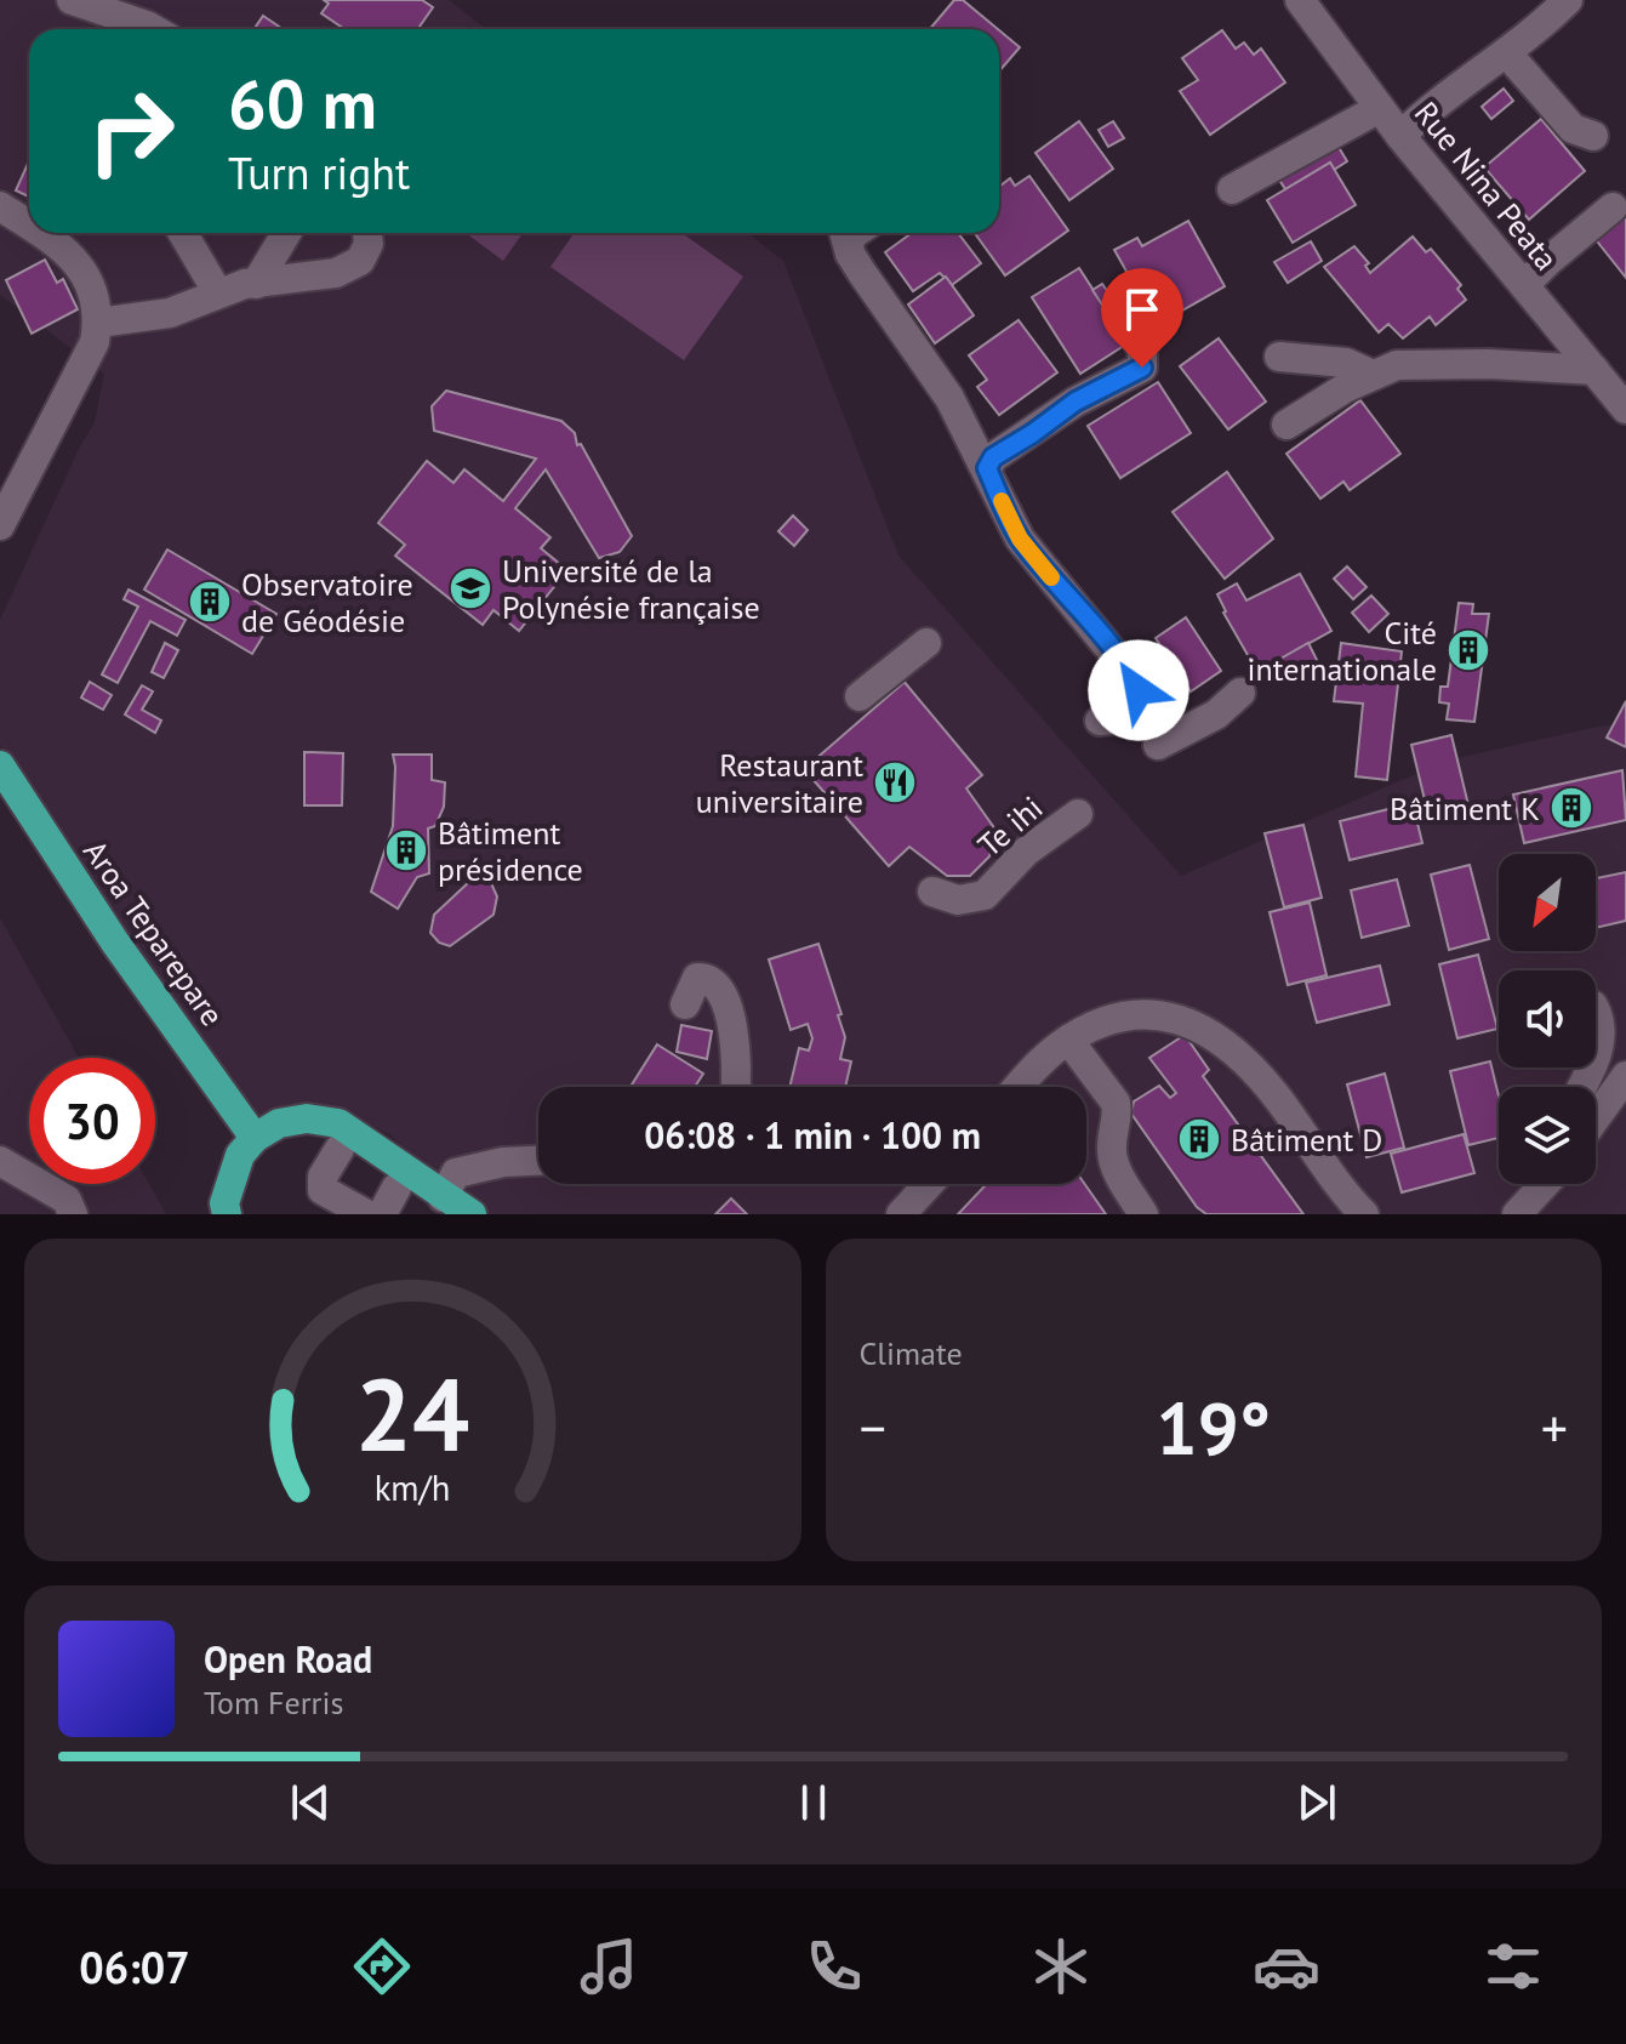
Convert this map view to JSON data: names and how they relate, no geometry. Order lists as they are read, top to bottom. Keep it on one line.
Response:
{"streets":{"main road":["Aroa Teparepare"],"street":["Rue Nina Peata","Te ihi"]},"places":{"school or university":["Université de la Polynésie française"],"building":["Observatoire de Géodésie","Cité internationale","Bâtiment K","Bâtiment présidence","Bâtiment D"],"restaurant":["Restaurant universitaire"]},"north":"bottom left","page":{"turn":["60 m","Turn right"],"limit":"30","trip":"06:08 · 1 min · 100 m","tile":"Climate","heat":["−","19°","+"],"song":["Open Road","Tom Ferris"],"tabs":"06:07","gauge":["24","km/h"]}}
